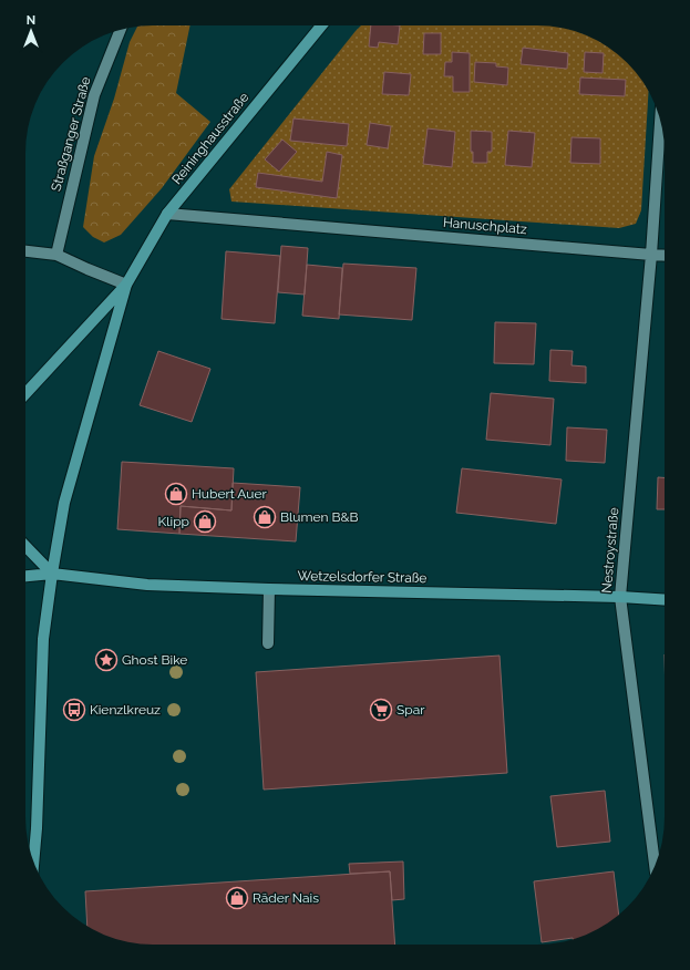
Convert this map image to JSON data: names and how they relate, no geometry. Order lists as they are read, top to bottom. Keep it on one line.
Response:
{"streets":{"main road":["Reininghausstraße","Wetzelsdorfer Straße"],"street":["Straßganger Straße","Hanuschplatz","Nestroystraße"]},"crossings":[["Reininghausstraße","Hanuschplatz"],["Reininghausstraße","Wetzelsdorfer Straße"],["Hanuschplatz","Nestroystraße"],["Nestroystraße","Wetzelsdorfer Straße"]],"places":{"shop":["Hubert Auer","Blumen B&B","Klipp","Räder Nais"],"place":["Ghost Bike"],"bus stop":["Kienzlkreuz"],"supermarket":["Spar"]},"north":"top"}
